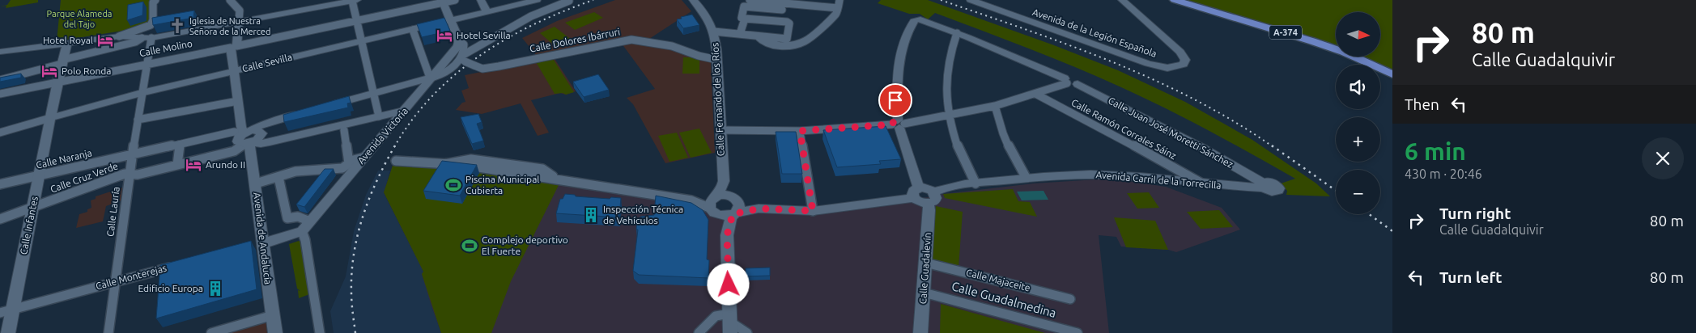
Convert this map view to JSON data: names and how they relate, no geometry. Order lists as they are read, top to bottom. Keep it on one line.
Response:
{"streets":{"main road":["A-374","Avenida de la Legión Española","Calle Sevilla","Calle Fernando de los Ríos","Calle Juan José Moretti Sánchez","Avenida Victoria","Avenida Carril de la Torrecilla","Calle Infantes","Avenida de Andalucía","Calle Guadalevín"],"street":["Calle Dolores Ibárruri","Calle Molino","Calle Ramón Corrales Sáinz","Calle Naranja","Calle Cruz Verde","Calle Lauría","Calle Monterejas","Calle Majaceite","Calle Guadalmedina"]},"crossings":[["Calle Dolores Ibárruri","Calle Fernando de los Ríos"],["Calle Dolores Ibárruri","Avenida Victoria"],["Calle Molino","Calle Lauría"],["Calle Molino","Calle Infantes"],["Calle Molino","Avenida de Andalucía"],["Calle Sevilla","Calle Lauría"],["Calle Sevilla","Calle Infantes"],["Calle Sevilla","Avenida de Andalucía"],["Calle Ramón Corrales Sáinz","Avenida Carril de la Torrecilla"],["Calle Juan José Moretti Sánchez","Avenida Carril de la Torrecilla"],["Avenida Victoria","Avenida de Andalucía"],["Calle Naranja","Calle Cruz Verde"],["Calle Naranja","Calle Lauría"],["Calle Naranja","Calle Infantes"],["Calle Naranja","Avenida de Andalucía"],["Calle Cruz Verde","Calle Lauría"],["Calle Cruz Verde","Calle Infantes"],["Calle Cruz Verde","Avenida de Andalucía"],["Avenida Carril de la Torrecilla","Calle Guadalevín"],["Calle Lauría","Calle Monterejas"],["Calle Infantes","Calle Monterejas"],["Calle Guadalevín","Calle Majaceite"],["Calle Guadalevín","Calle Guadalmedina"]],"parks":["Parque Alameda del Tajo"],"places":{"church":["Iglesia de Nuestra Señora de la Merced"],"hotel":["Hotel Sevilla","Hotel Royal","Polo Ronda","Arundo II"],"sports":["Piscina Municipal Cubierta","Complejo deportivo El Fuerte"],"building":["Inspección Técnica de Vehículos","Edificio Europa"]},"north":"right","page":{"turn":["80 m","Calle Guadalquivir"],"map_buttons":["+","−"],"then":"Then","heading":["6 min","430 m · 20:46"],"list":[{"name":"Turn right","note":"Calle Guadalquivir","value":"80 m"},{"name":"Turn left","value":"80 m"}]}}
